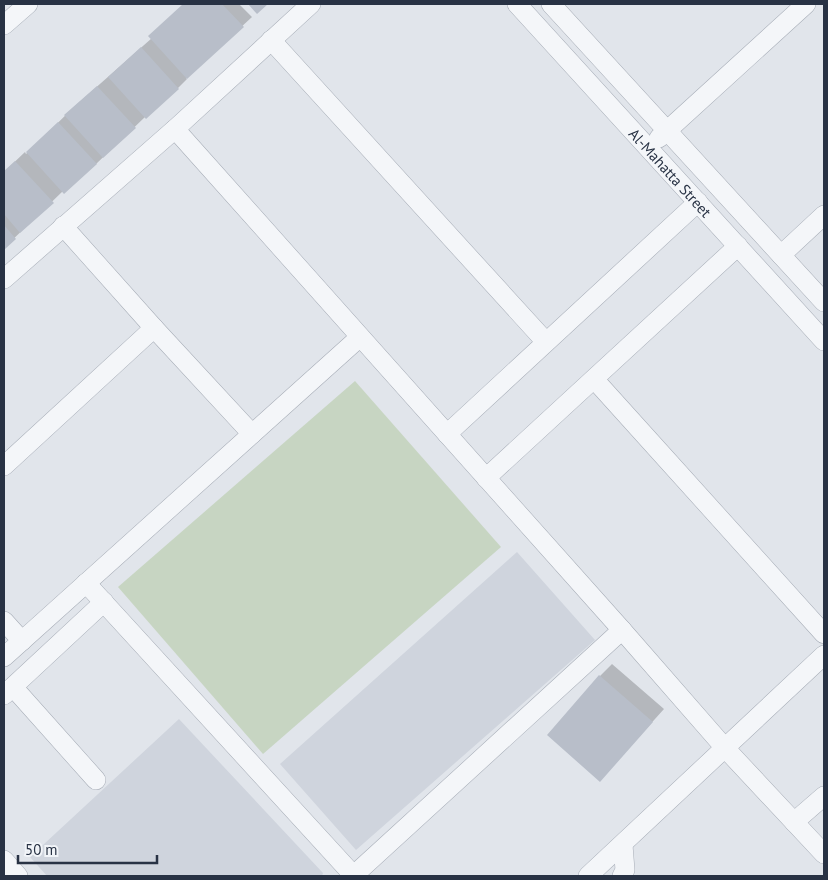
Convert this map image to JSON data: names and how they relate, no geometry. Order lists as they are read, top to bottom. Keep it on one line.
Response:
{"streets":{"street":["Al-Mahatta Street"]},"scale_bar":"50 m"}
